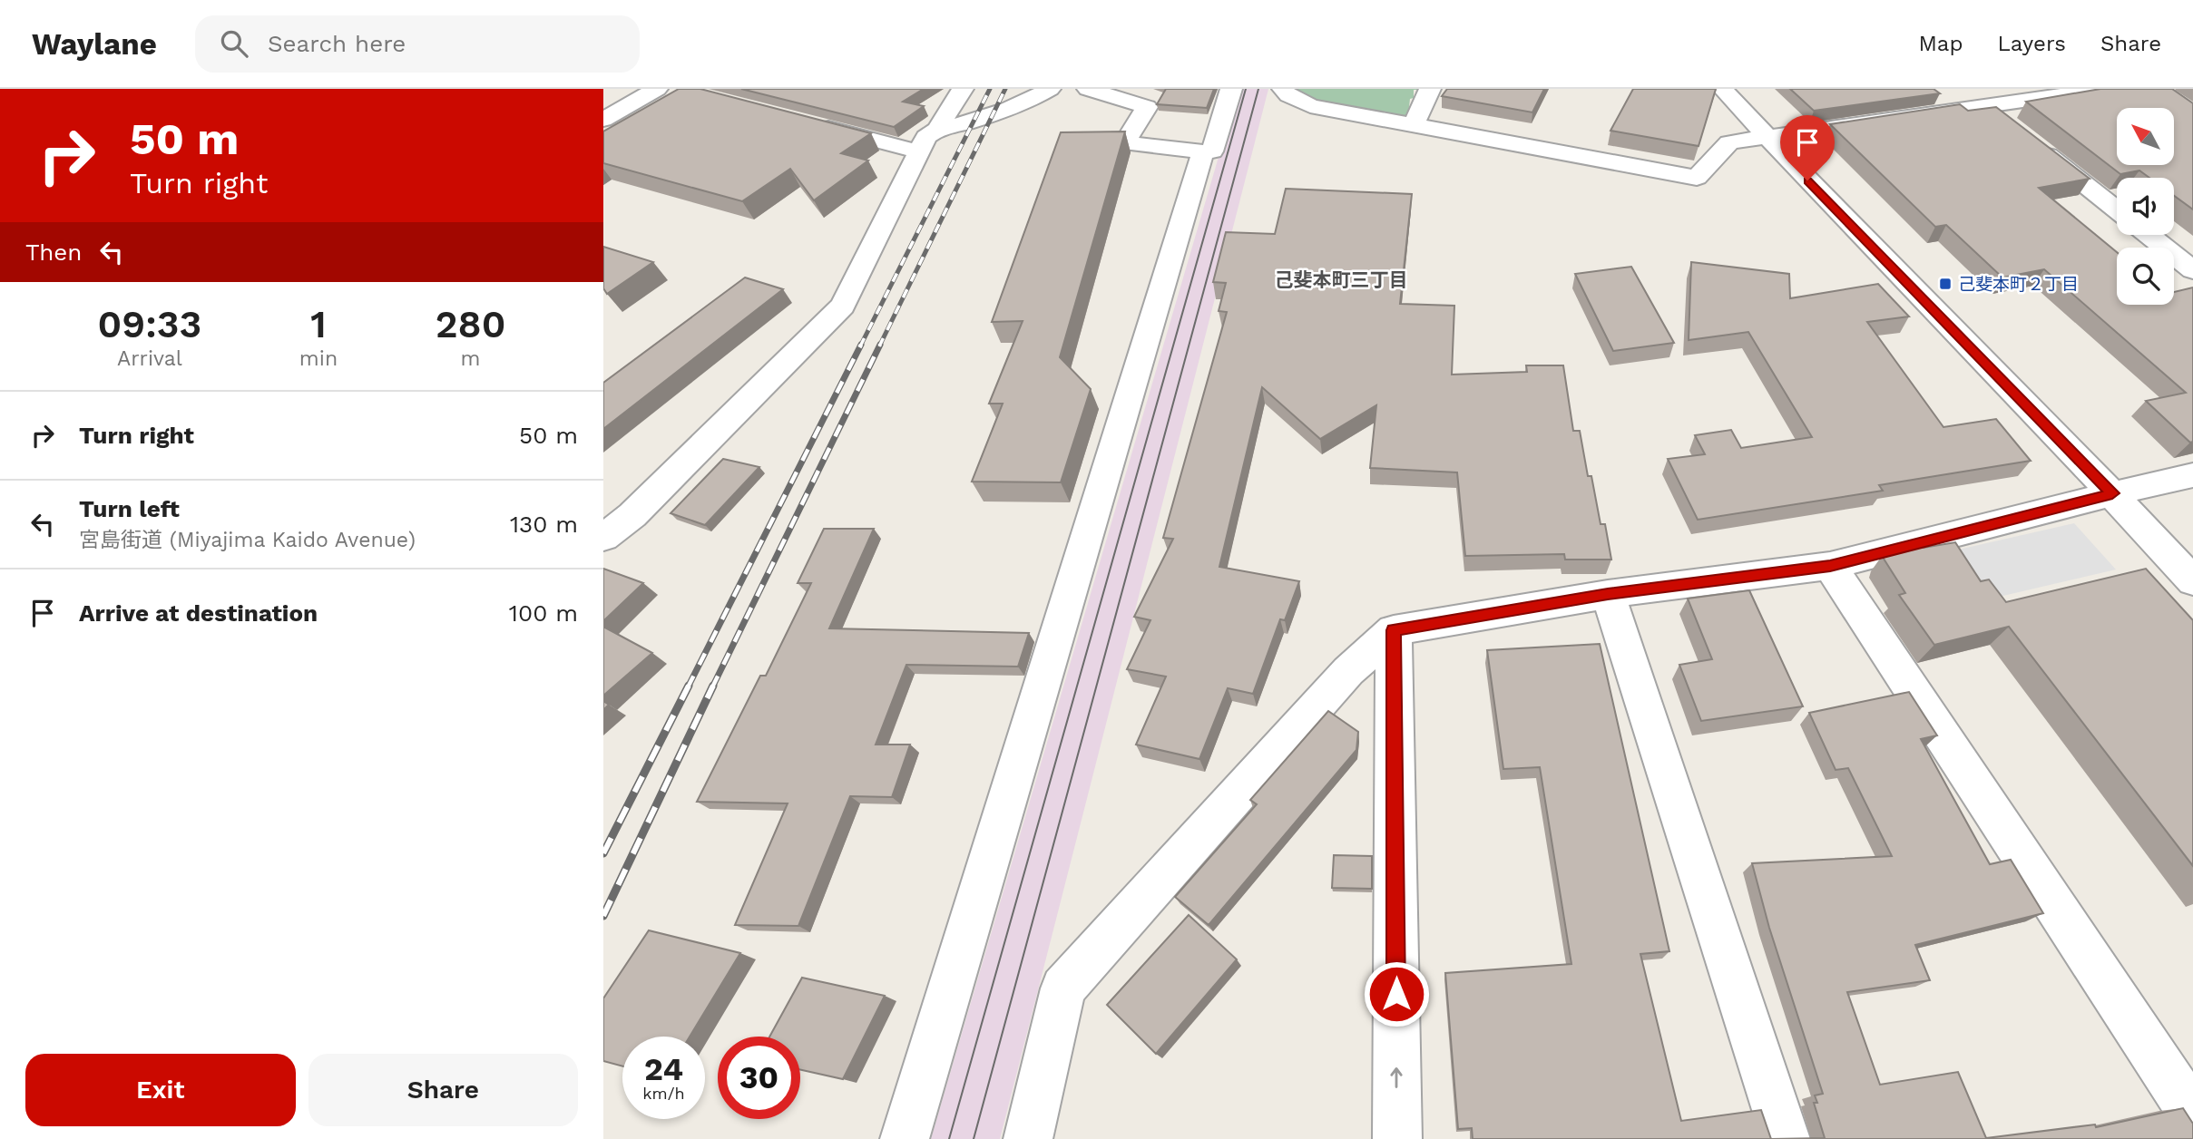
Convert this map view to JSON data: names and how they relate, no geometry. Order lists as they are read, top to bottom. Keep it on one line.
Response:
{"districts":["己斐本町三丁目"],"places":{"transit":["己斐本町２丁目"]},"north":"top left","page":{"header":"Waylane","search":"Search here","nav":["Map","Layers","Share"],"turn":["50 m","Turn right"],"then":"Then","eta":["09:33","Arrival","1","min","280","m"],"list":[{"name":"Turn right","value":"50 m"},{"name":"Turn left","note":"宮島街道 (Miyajima Kaido Avenue)","value":"130 m"},{"name":"Arrive at destination","value":"100 m"}],"speed":"24 km/h","limit":"30","buttons":["Exit","Share"]}}
